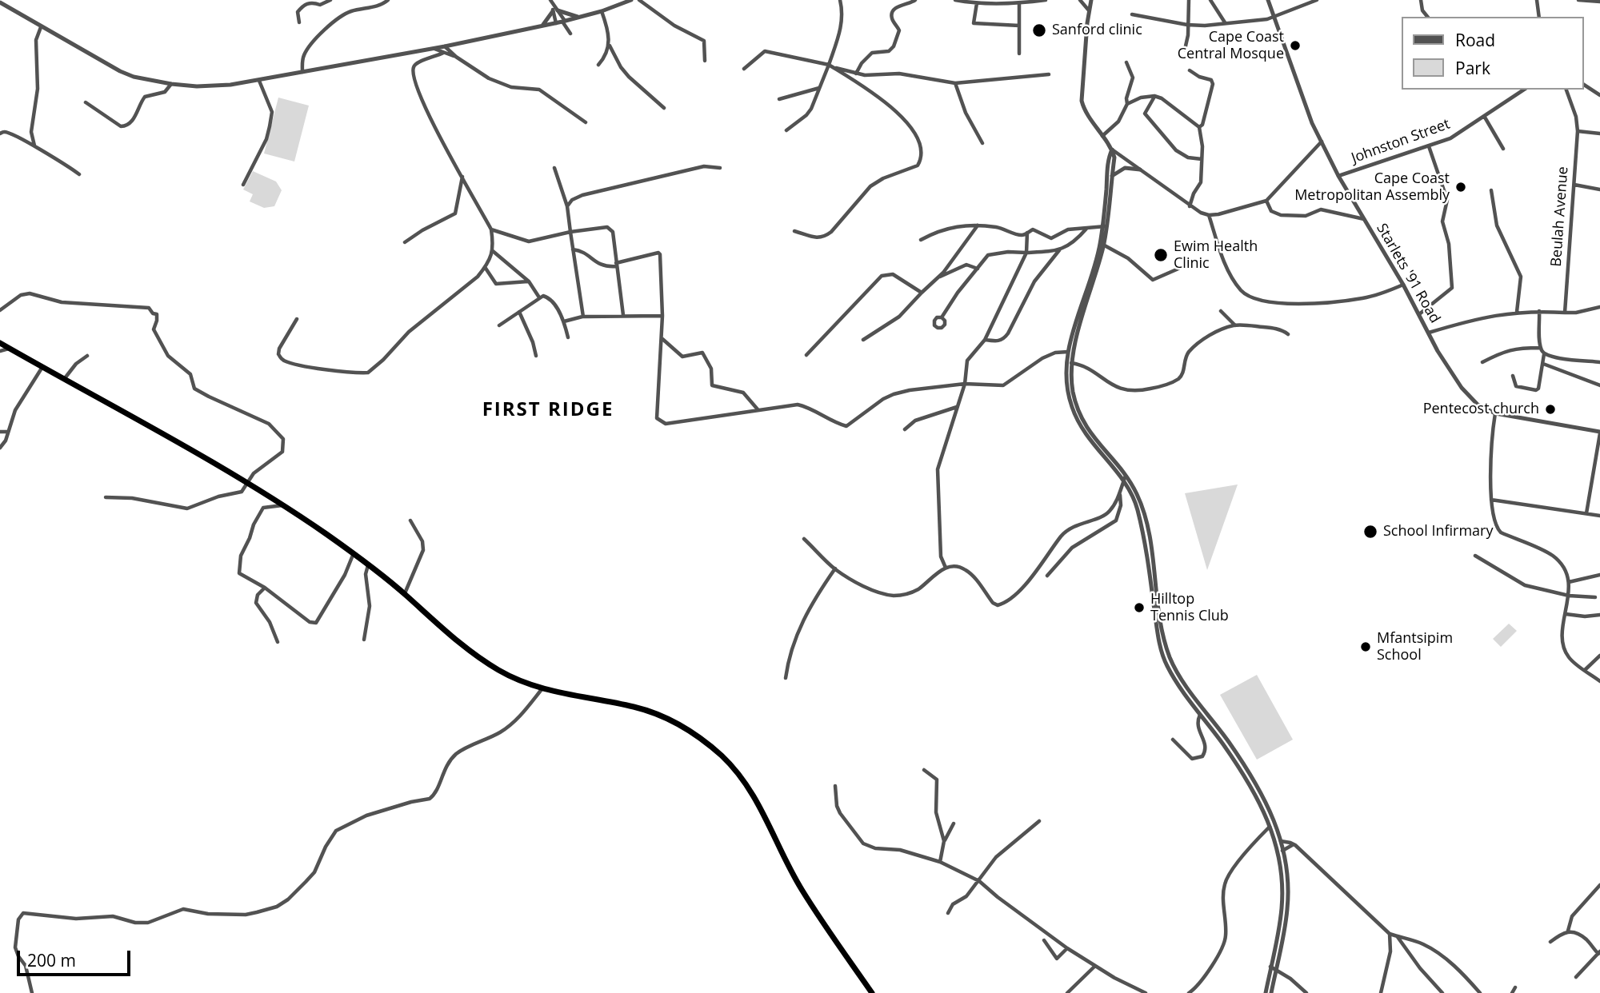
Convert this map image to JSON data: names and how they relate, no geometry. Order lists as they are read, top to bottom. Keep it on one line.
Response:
{"streets":{"street":["Johnston Street","Beulah Avenue","Starlets '91 Road"]},"crossings":[["Johnston Street","Starlets '91 Road"]],"districts":["FIRST RIDGE"],"places":["Sanford clinic","Cape Coast Central Mosque","Cape Coast Metropolitan Assembly","Ewim Health Clinic","Pentecost church","School Infirmary","Hilltop Tennis Club","Mfantsipim School"],"legend":["Road","Park"],"scale_bar":"200 m"}
